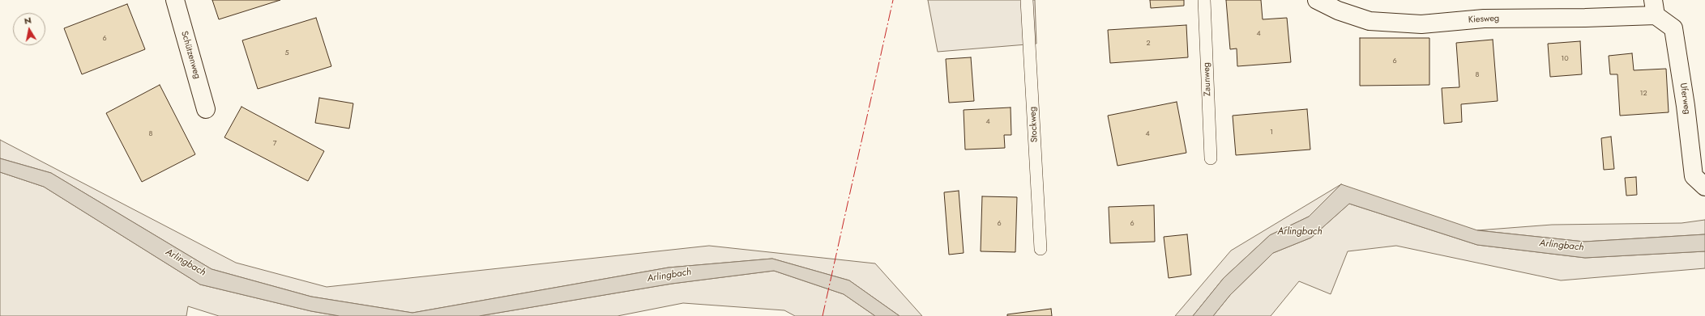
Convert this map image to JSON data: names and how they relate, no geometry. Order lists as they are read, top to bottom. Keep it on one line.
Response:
{"streets":{"street":["Kiesweg","Schützenweg","Uferweg"],"lane":["Zaunweg","Stockweg"]},"crossings":[["Kiesweg","Uferweg"]],"water":["Arlingbach"],"house_numbers":["4","6","2","5","10","6","8","12","4","1","8","4","7","6","6"],"north":"top"}
